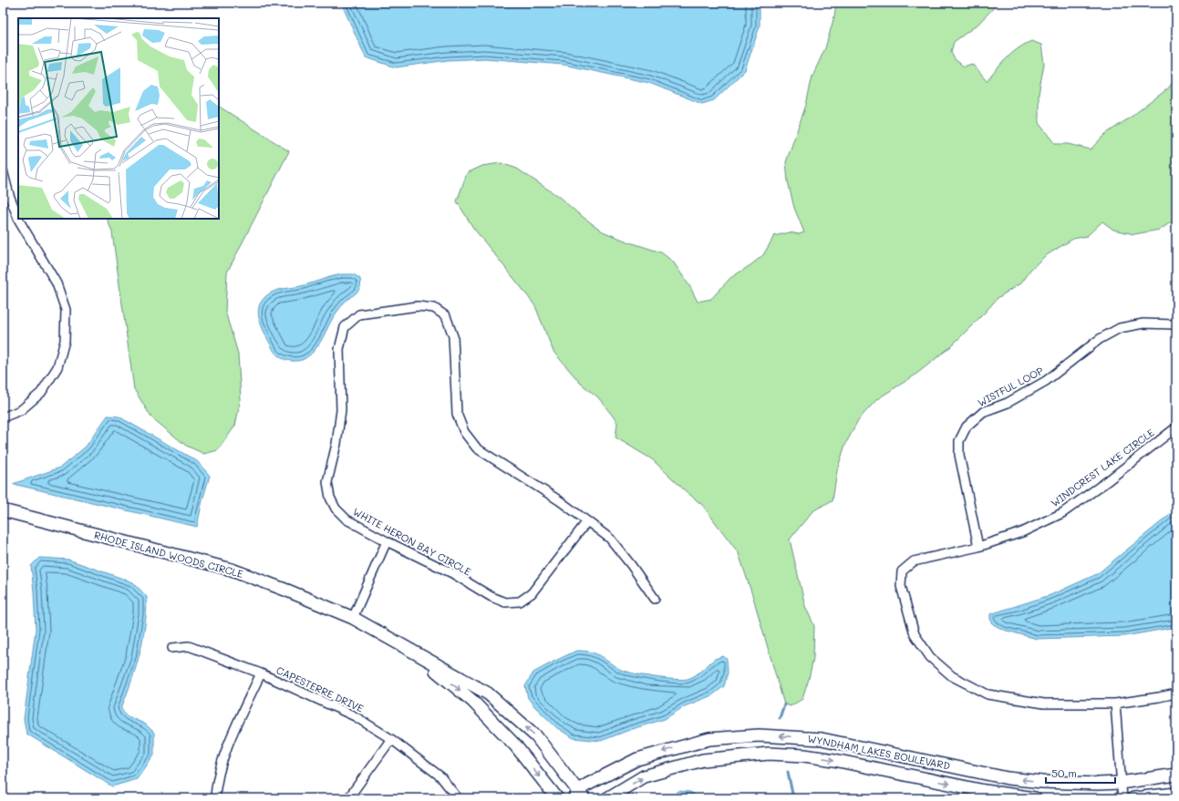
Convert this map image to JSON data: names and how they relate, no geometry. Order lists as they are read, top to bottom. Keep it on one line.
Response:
{"streets":{"street":["WISTFUL LOOP","WINDCREST LAKE CIRCLE","WHITE HERON BAY CIRCLE","RHODE ISLAND WOODS CIRCLE","CAPESTERRE DRIVE","WYNDHAM LAKES BOULEVARD"]},"crossings":[["WISTFUL LOOP","WINDCREST LAKE CIRCLE"],["RHODE ISLAND WOODS CIRCLE","WYNDHAM LAKES BOULEVARD"]],"scale_bar":"50 m"}
